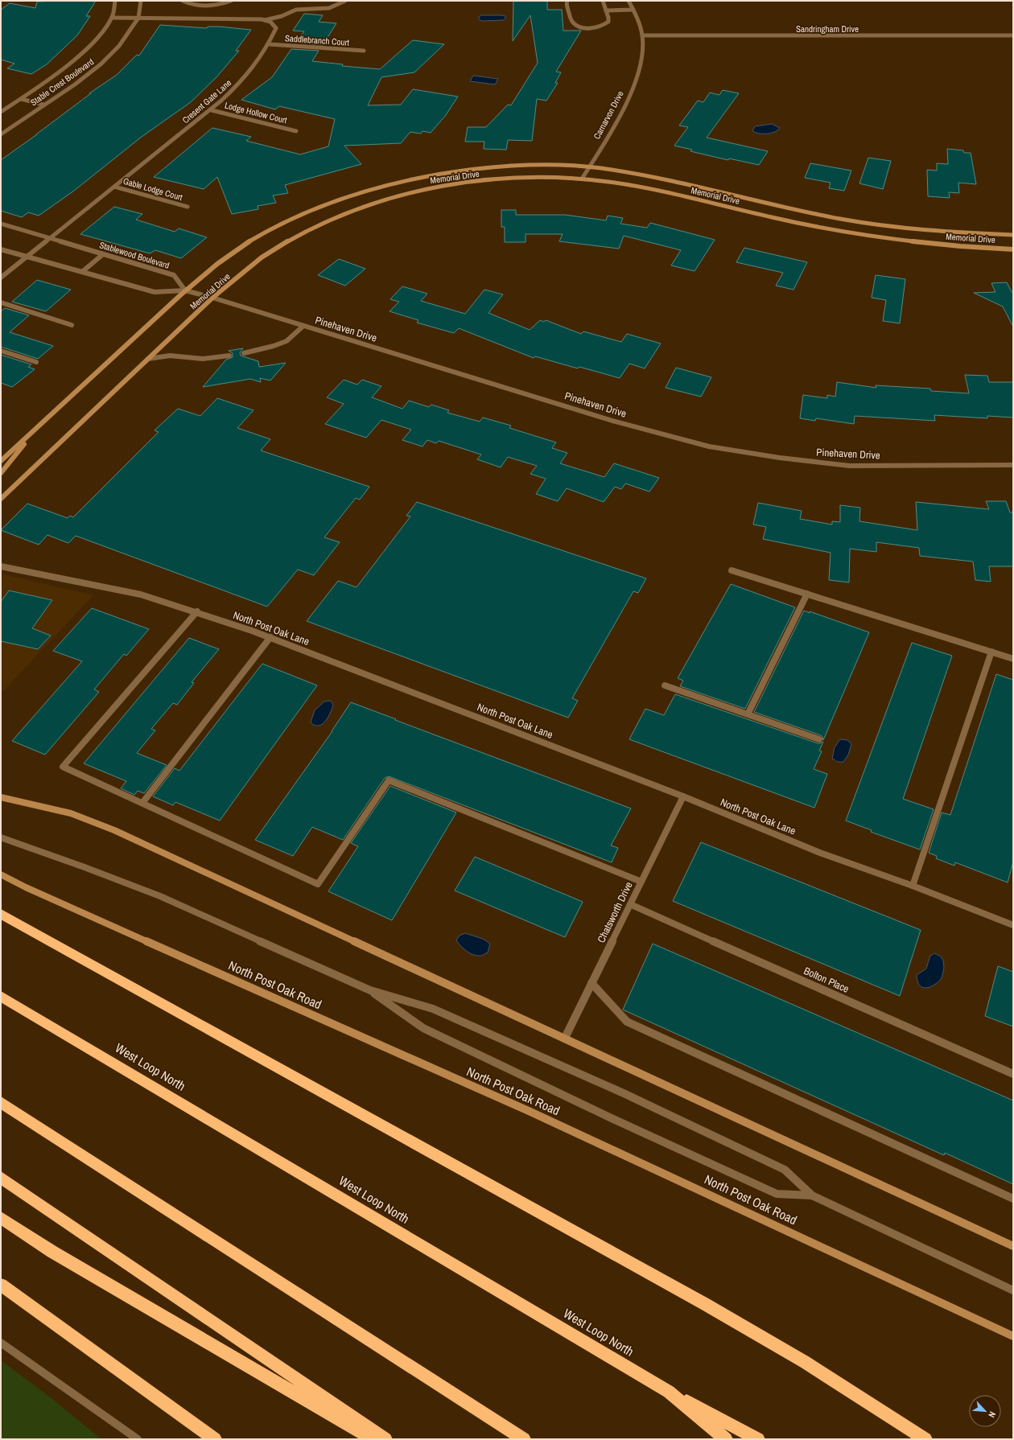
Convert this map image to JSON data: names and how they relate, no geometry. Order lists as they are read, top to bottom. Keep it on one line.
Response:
{"streets":{"highway":["West Loop North"],"main road":["Memorial Drive","North Post Oak Road"],"street":["Sandringham Drive","Saddlebranch Court","Stable Crest Boulevard","Cresent Gate Lane","Lodge Hollow Court","Carnarvon Drive","Gable Lodge Court","Stablewood Boulevard","Pinehaven Drive","North Post Oak Lane","Chatsworth Drive","Bolton Place"]},"crossings":[["Sandringham Drive","Carnarvon Drive"],["Saddlebranch Court","Cresent Gate Lane"],["Cresent Gate Lane","Lodge Hollow Court"],["Cresent Gate Lane","Gable Lodge Court"],["Cresent Gate Lane","Stablewood Boulevard"],["Carnarvon Drive","Memorial Drive"],["Memorial Drive","Stablewood Boulevard"],["Memorial Drive","Pinehaven Drive"],["Stablewood Boulevard","Pinehaven Drive"],["North Post Oak Lane","Chatsworth Drive"],["Chatsworth Drive","Bolton Place"]],"north":"bottom right"}
